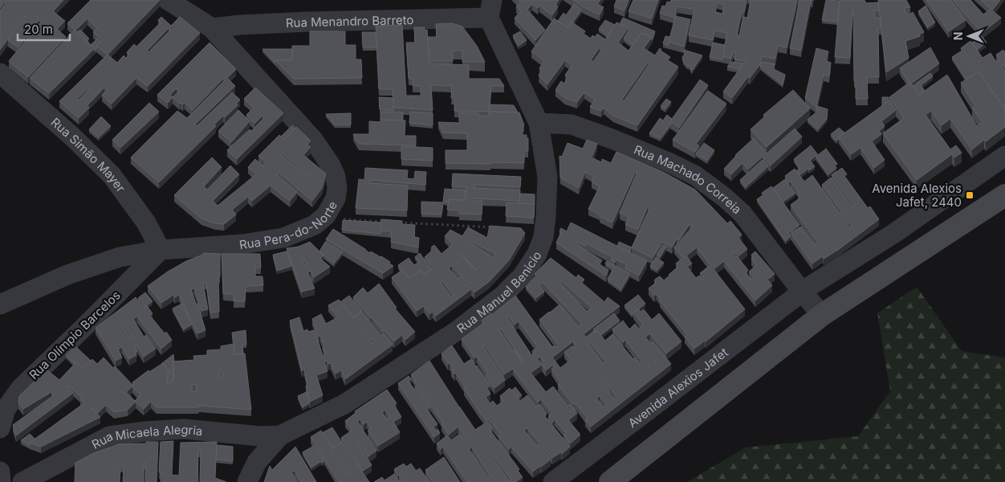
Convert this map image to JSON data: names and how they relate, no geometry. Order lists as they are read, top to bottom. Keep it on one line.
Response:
{"streets":{"street":["Rua Menandro Barreto","Rua Simão Mayer","Rua Machado Correia","Rua Pera-do-Norte","Rua Manuel Benicio","Rua Olímpio Barcelos","Avenida Alexios Jafet","Rua Micaela Alegria"]},"crossings":[["Rua Menandro Barreto","Rua Pera-do-Norte"],["Rua Menandro Barreto","Rua Manuel Benicio"],["Rua Simão Mayer","Rua Pera-do-Norte"],["Rua Simão Mayer","Rua Olímpio Barcelos"],["Rua Machado Correia","Rua Manuel Benicio"],["Rua Machado Correia","Avenida Alexios Jafet"],["Rua Pera-do-Norte","Rua Olímpio Barcelos"],["Rua Manuel Benicio","Rua Micaela Alegria"]],"places":{"transit":["Avenida Alexios Jafet, 2440"]},"scale_bar":"20 m","north":"left"}
